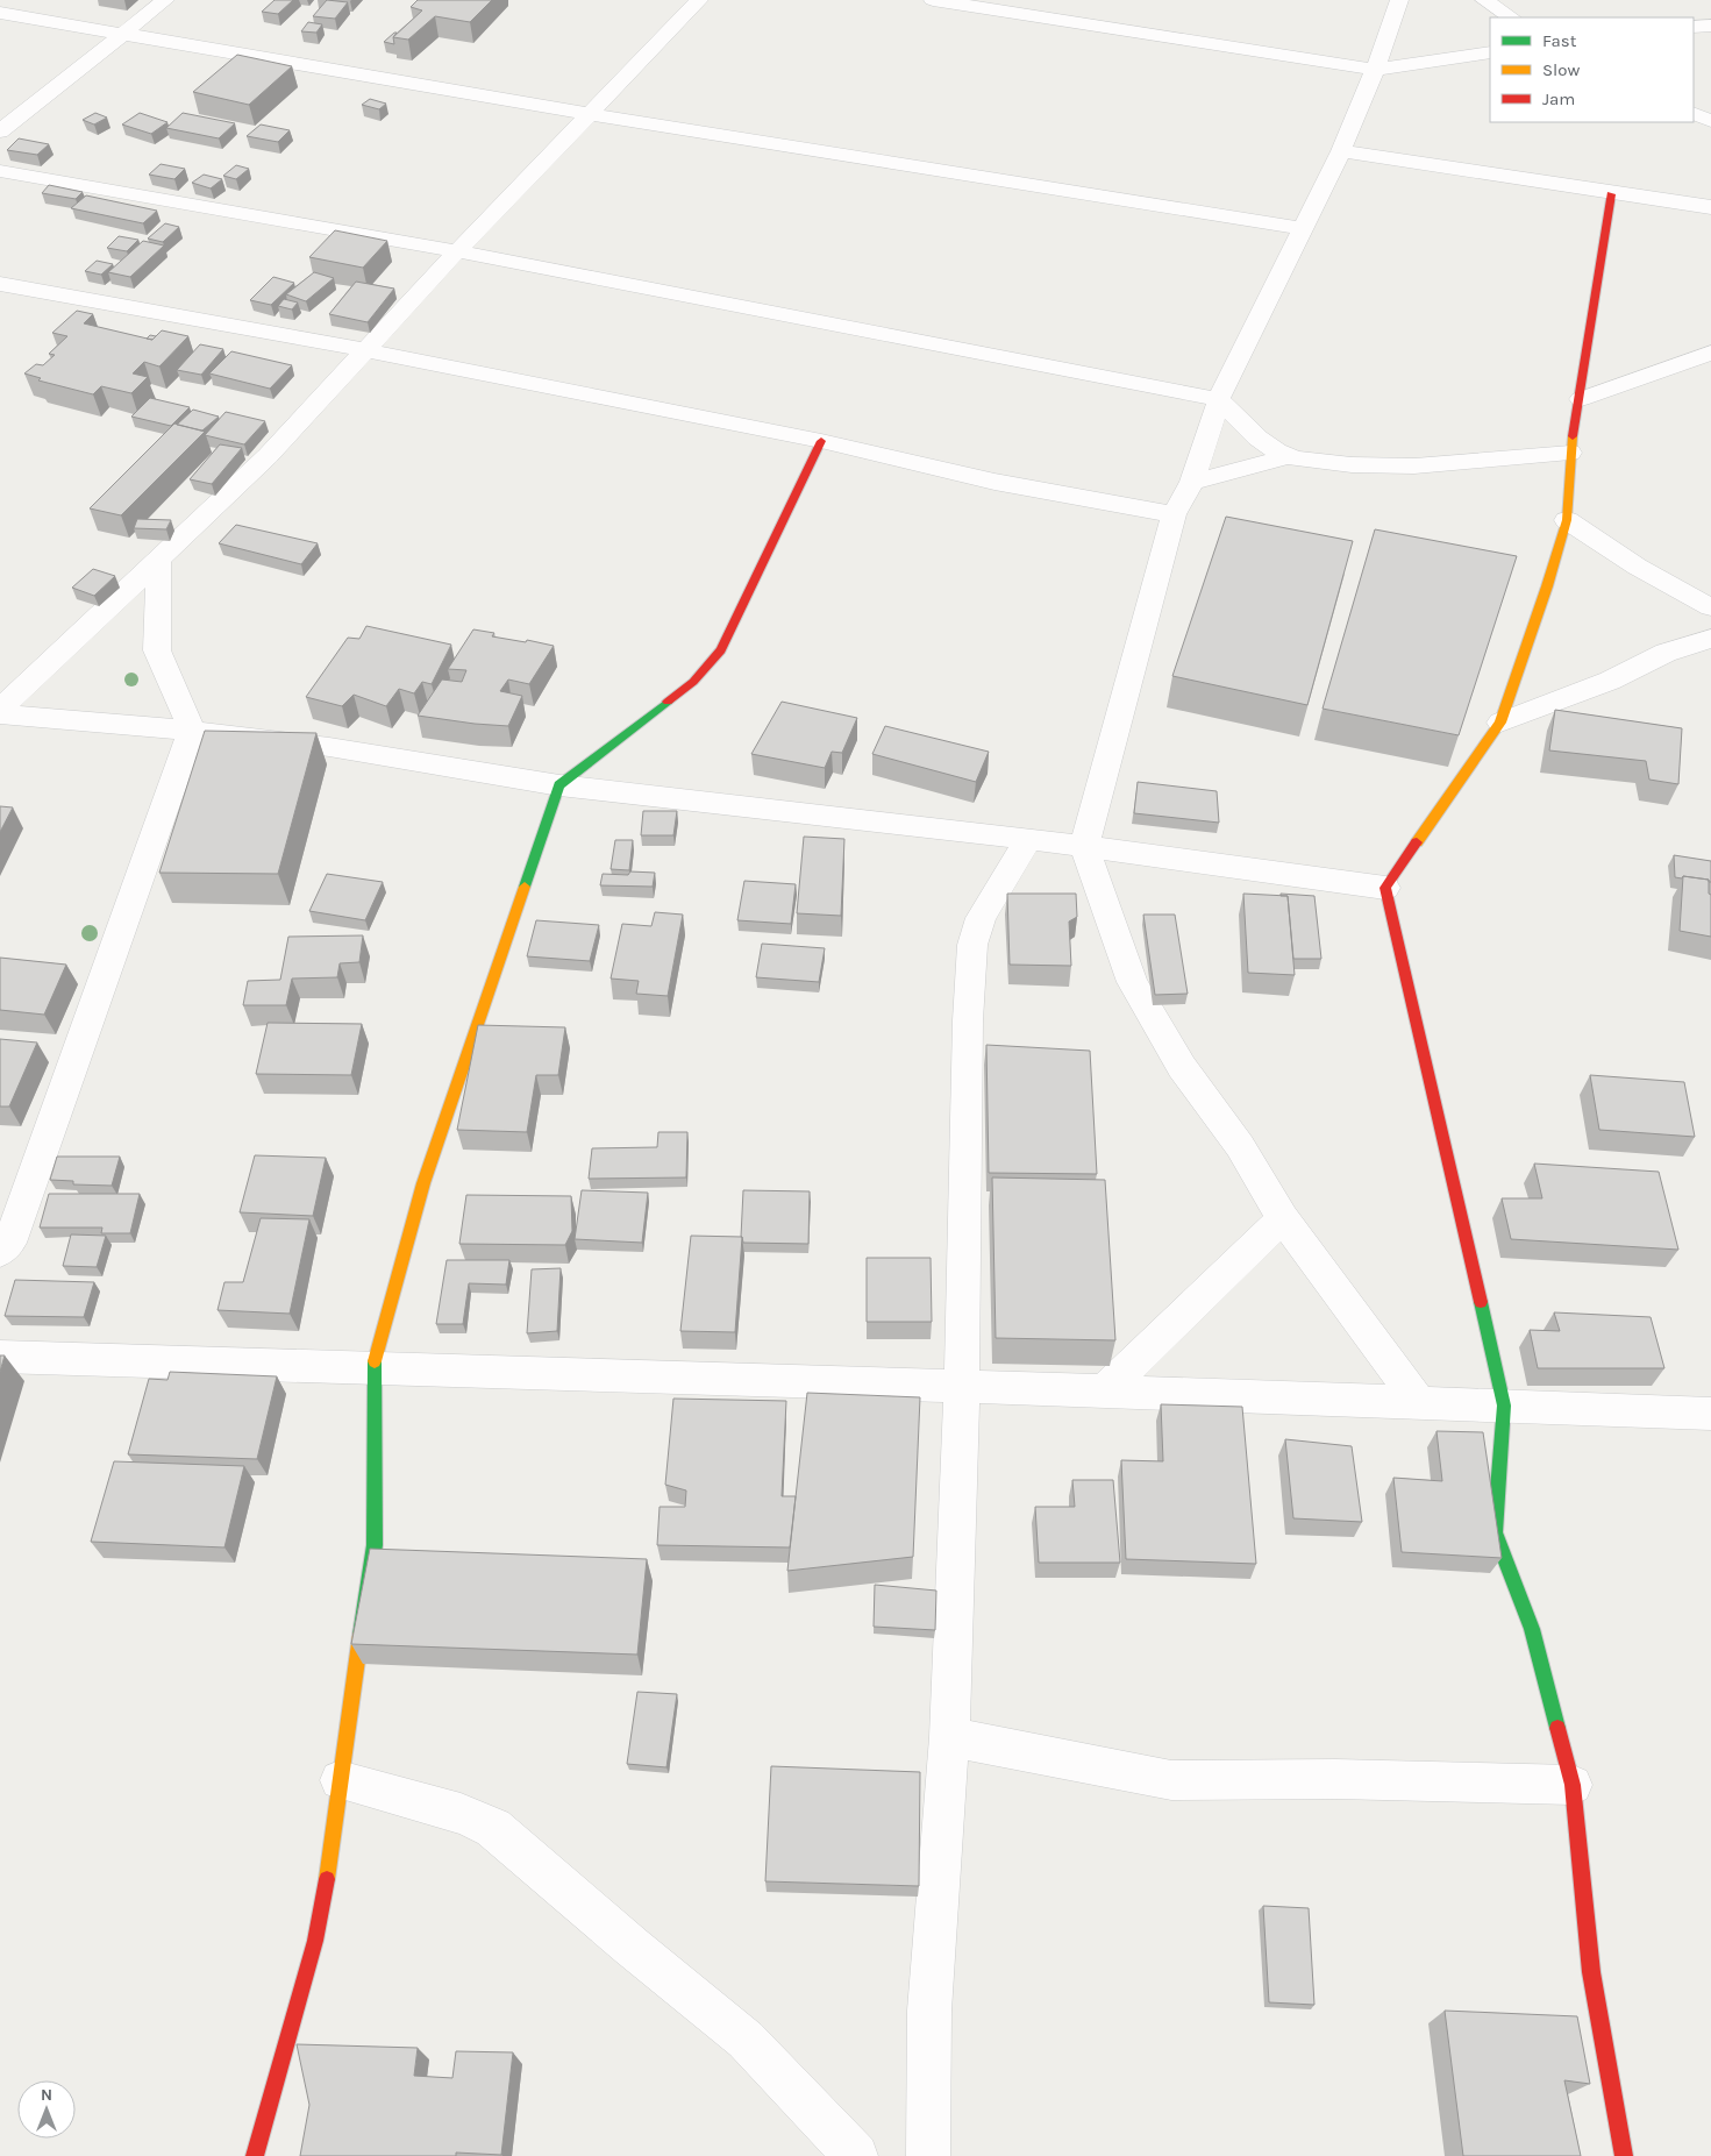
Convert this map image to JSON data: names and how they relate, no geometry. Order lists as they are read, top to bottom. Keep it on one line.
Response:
{"legend":["Fast","Slow","Jam"],"north":"top"}
